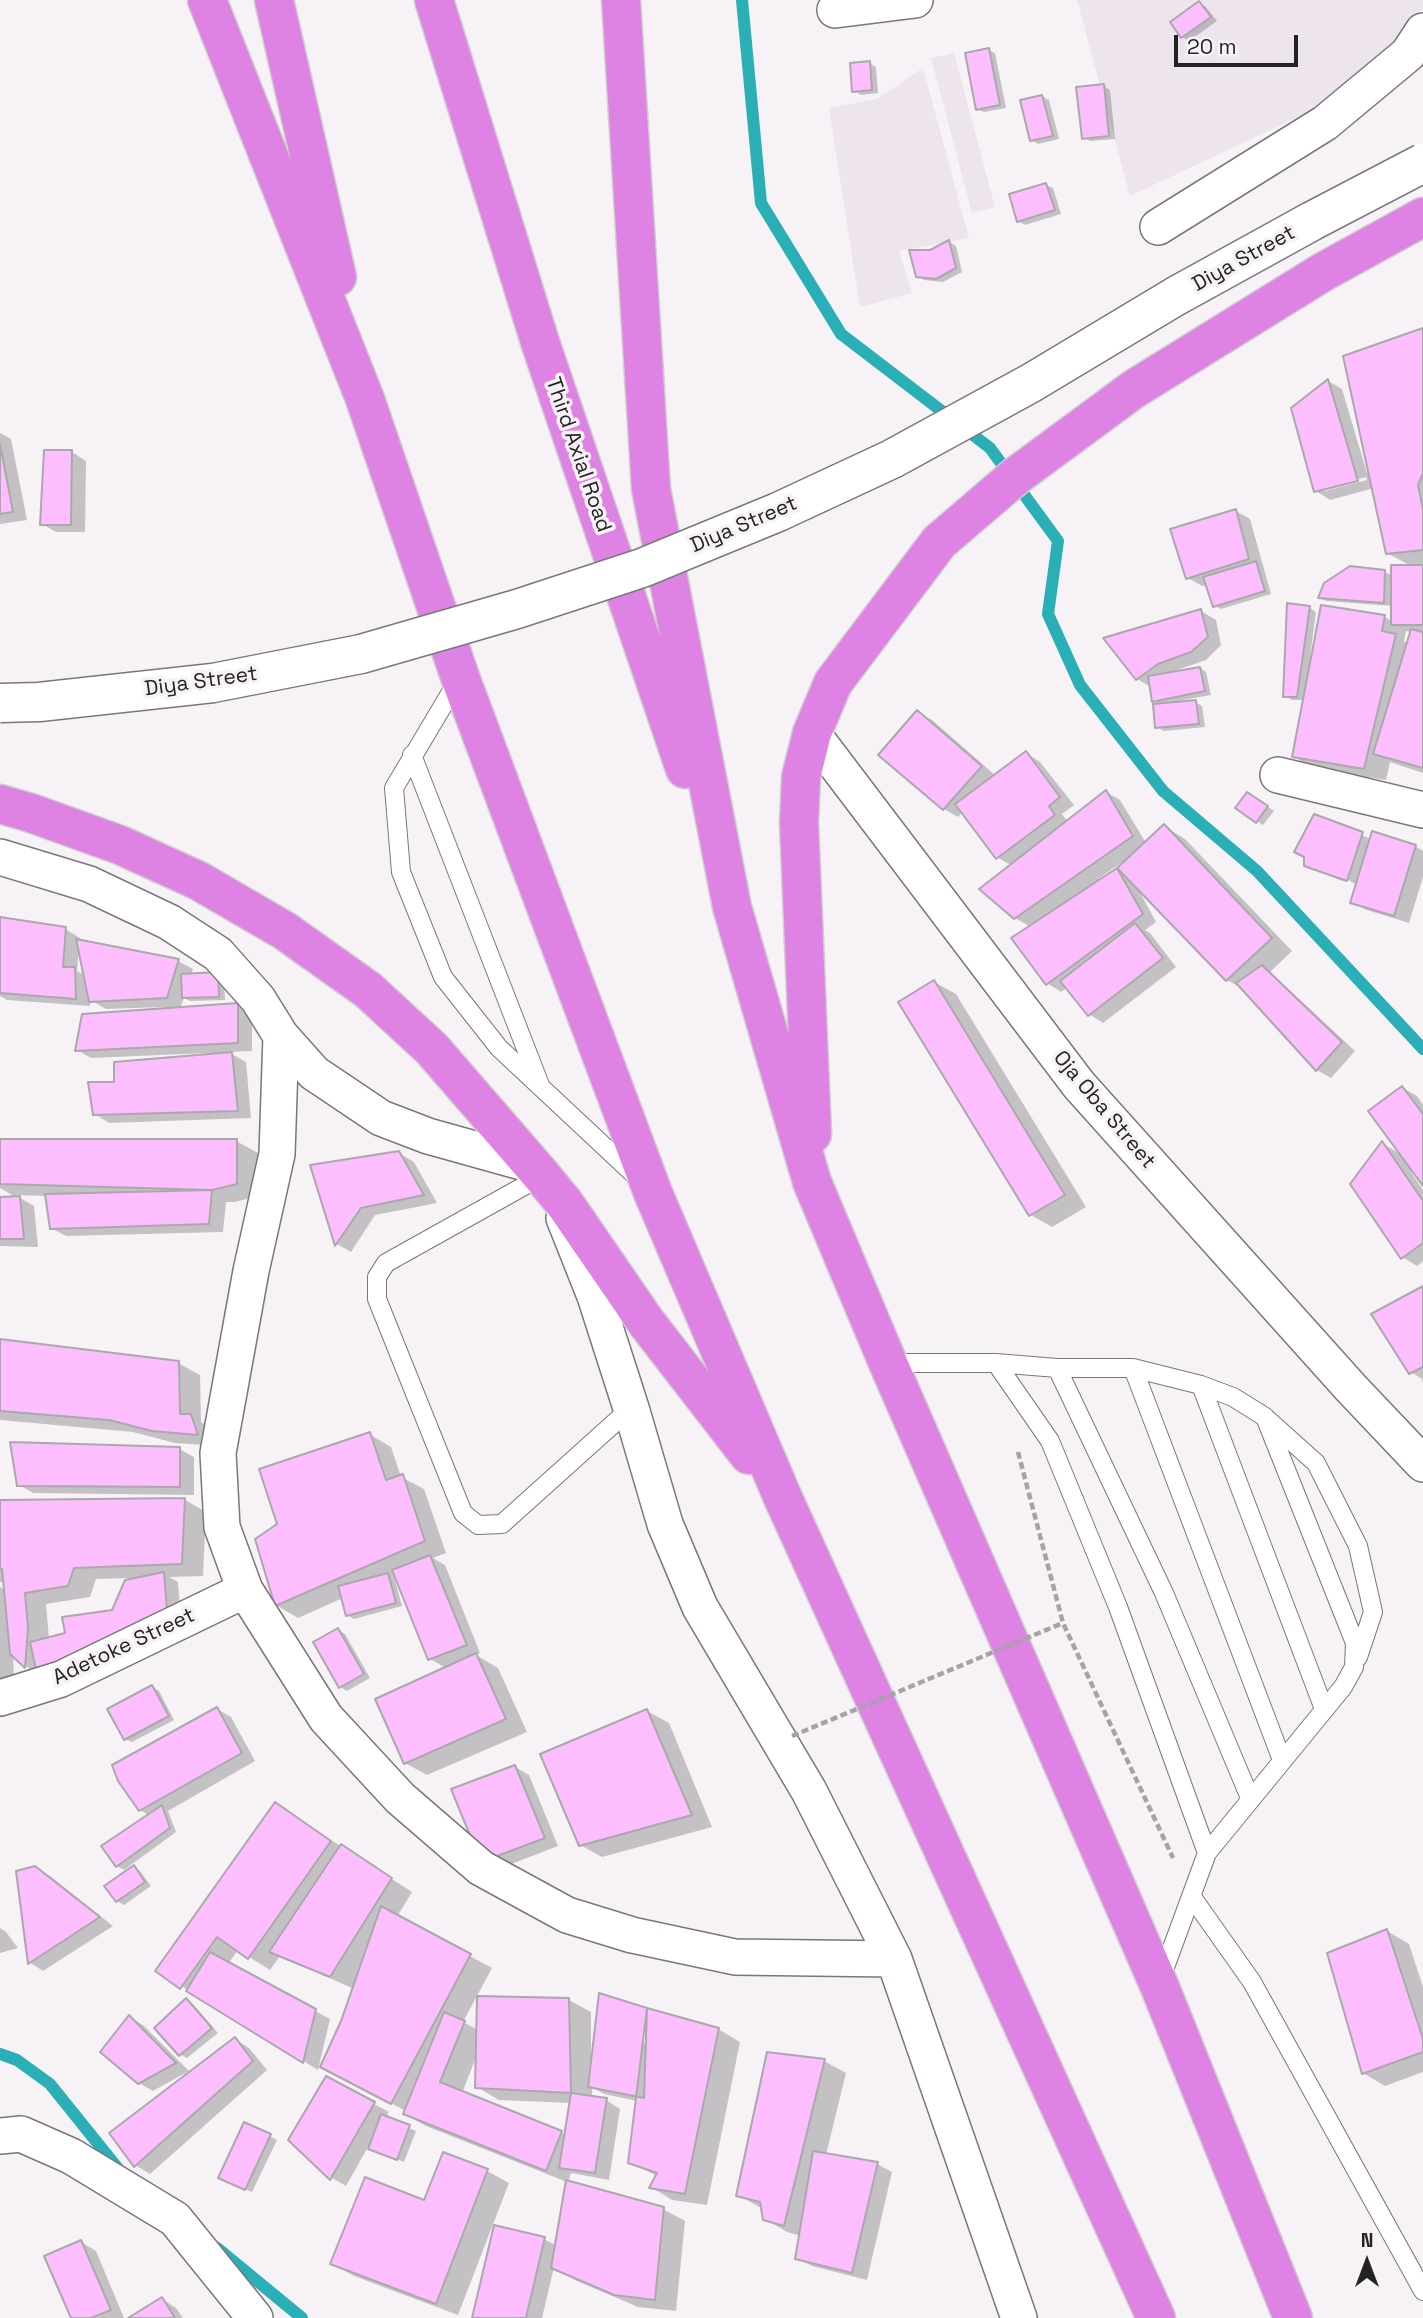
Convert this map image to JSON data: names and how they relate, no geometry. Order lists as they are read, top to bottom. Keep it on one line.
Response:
{"streets":{"highway":["Third Axial Road"],"main road":["Diya Street"],"street":["Oja Oba Street","Adetoke Street"]},"scale_bar":"20 m","north":"top"}
